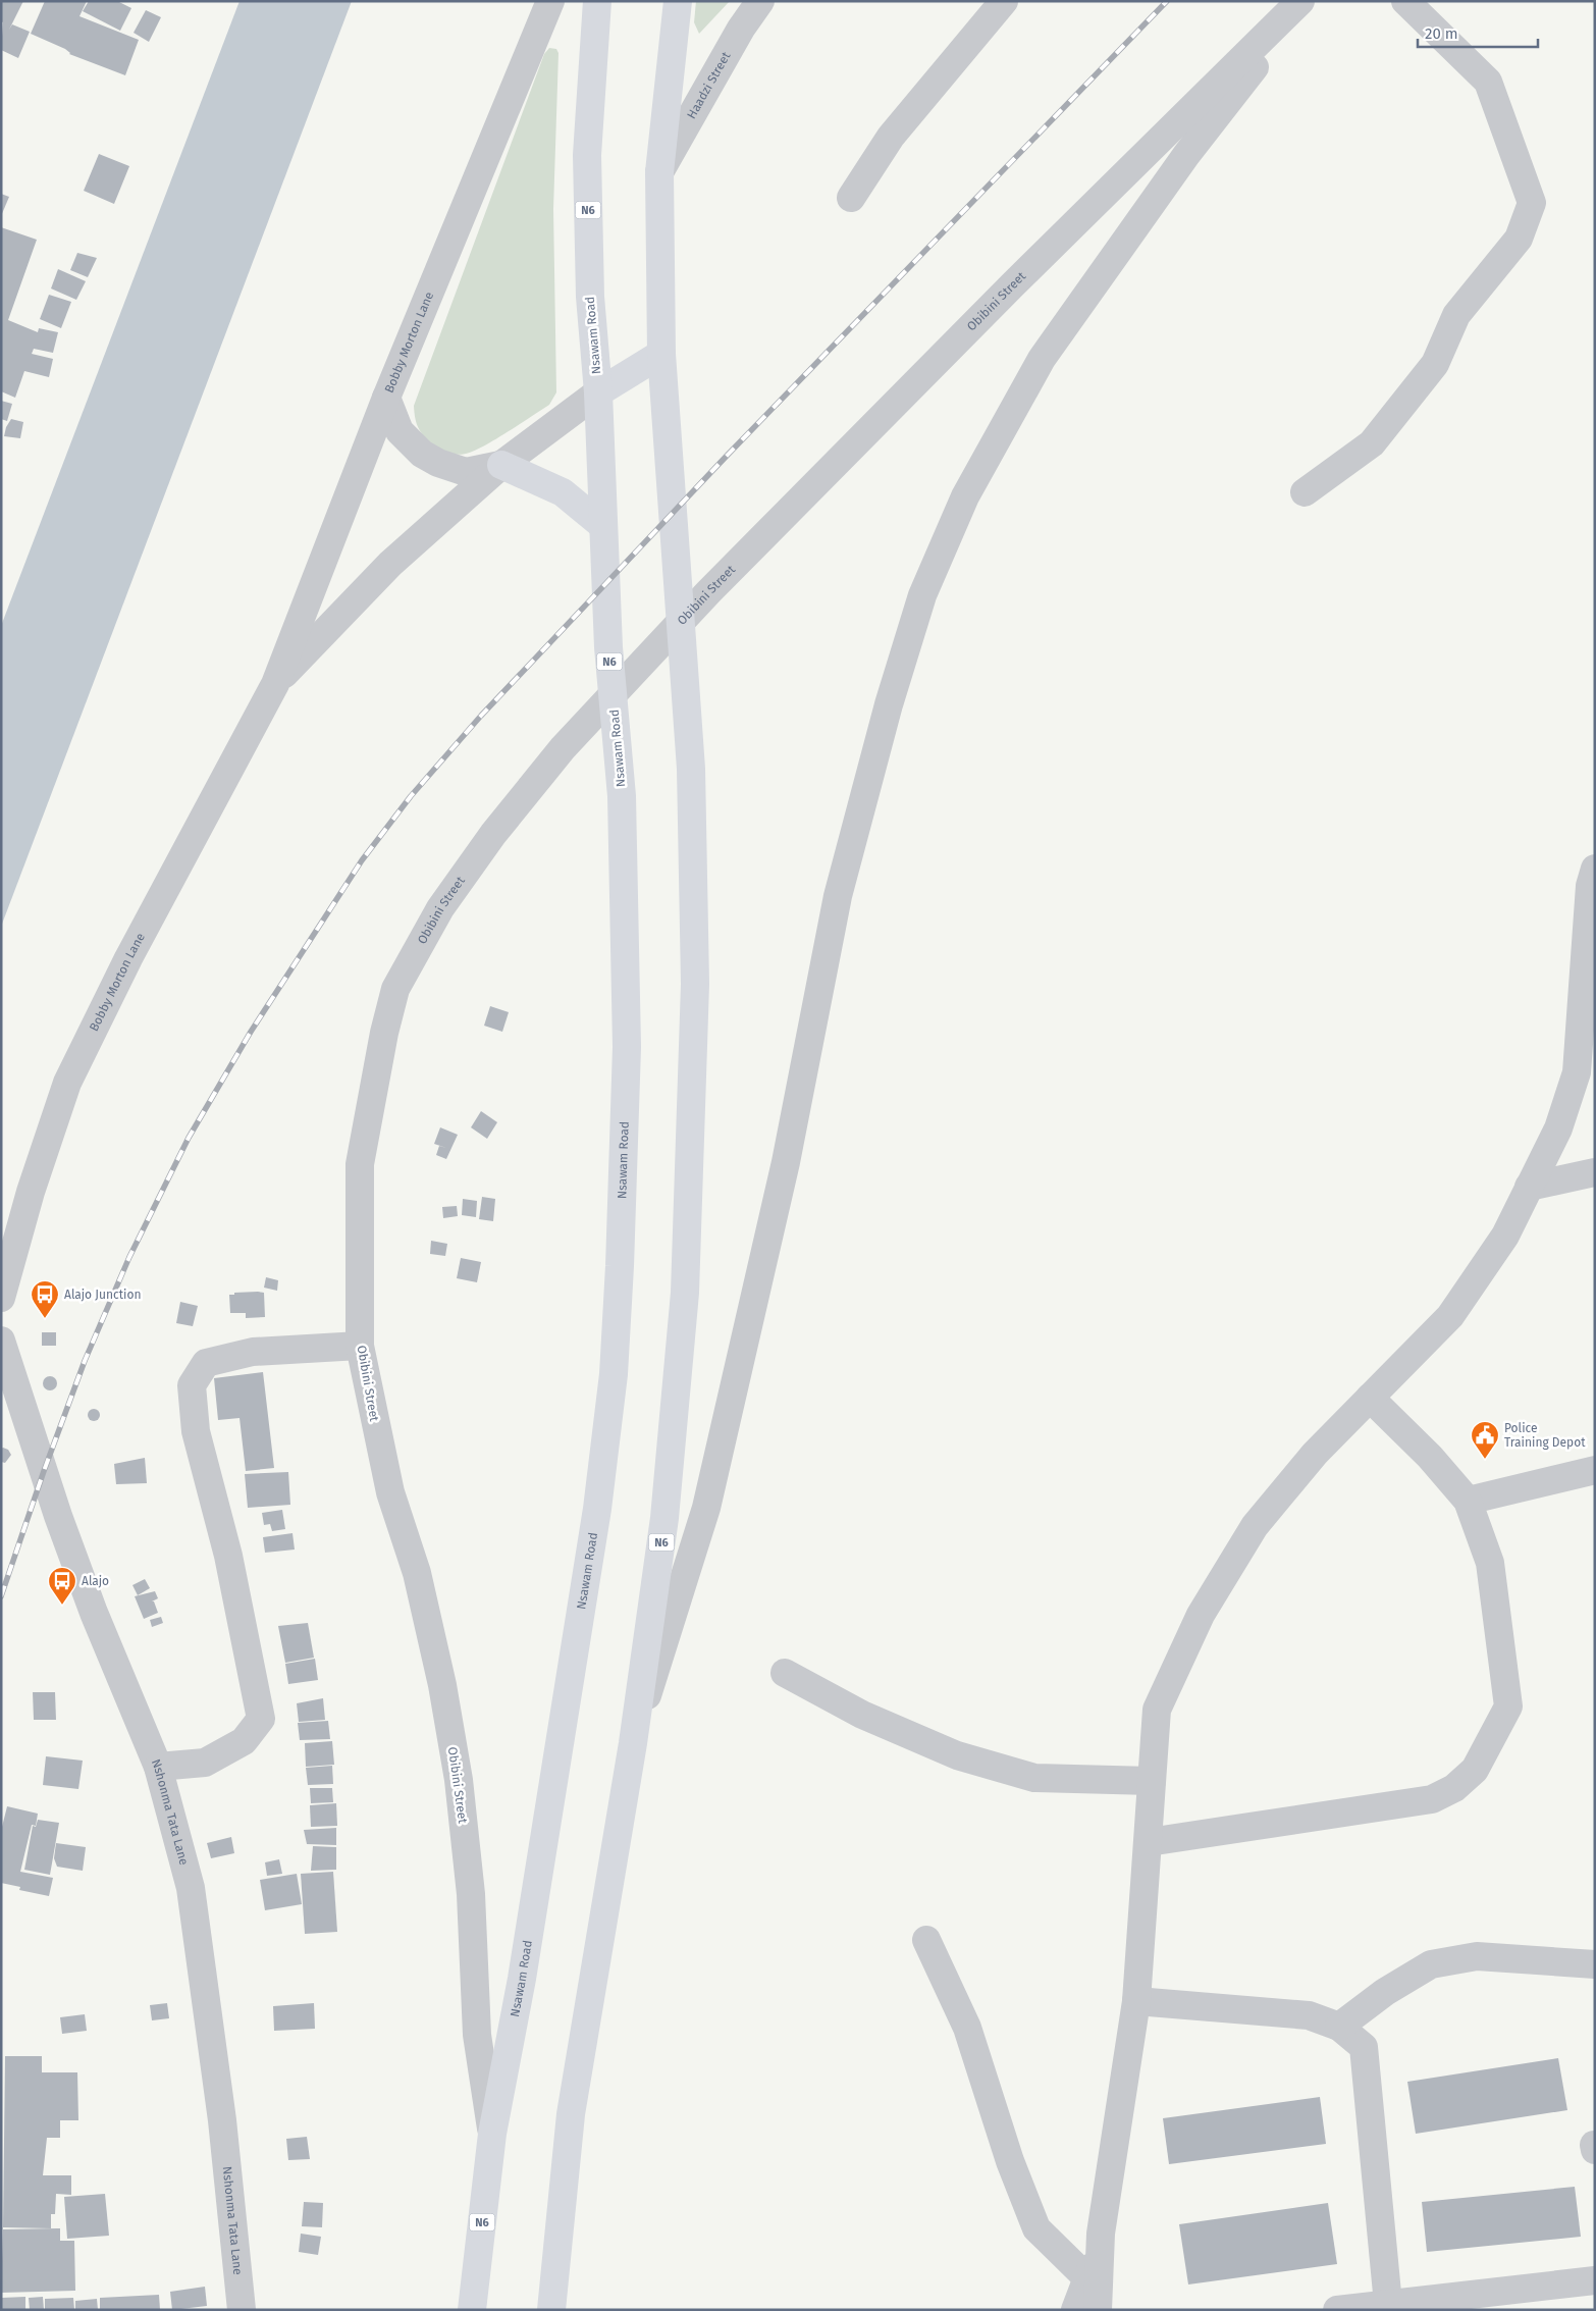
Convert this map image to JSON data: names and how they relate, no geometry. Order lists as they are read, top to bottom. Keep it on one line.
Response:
{"streets":{"highway":["N6","Nsawam Road"],"street":["Haadzi Street","Obibini Street","Bobby Morton Lane","Nshonma Tata Lane"]},"crossings":[["Haadzi Street","N6"],["Obibini Street","Nsawam Road"],["Nsawam Road","Bobby Morton Lane"]],"places":{"bus stop":["Alajo Junction","Alajo"],"public building":["Police Training Depot"]},"scale_bar":"20 m"}
